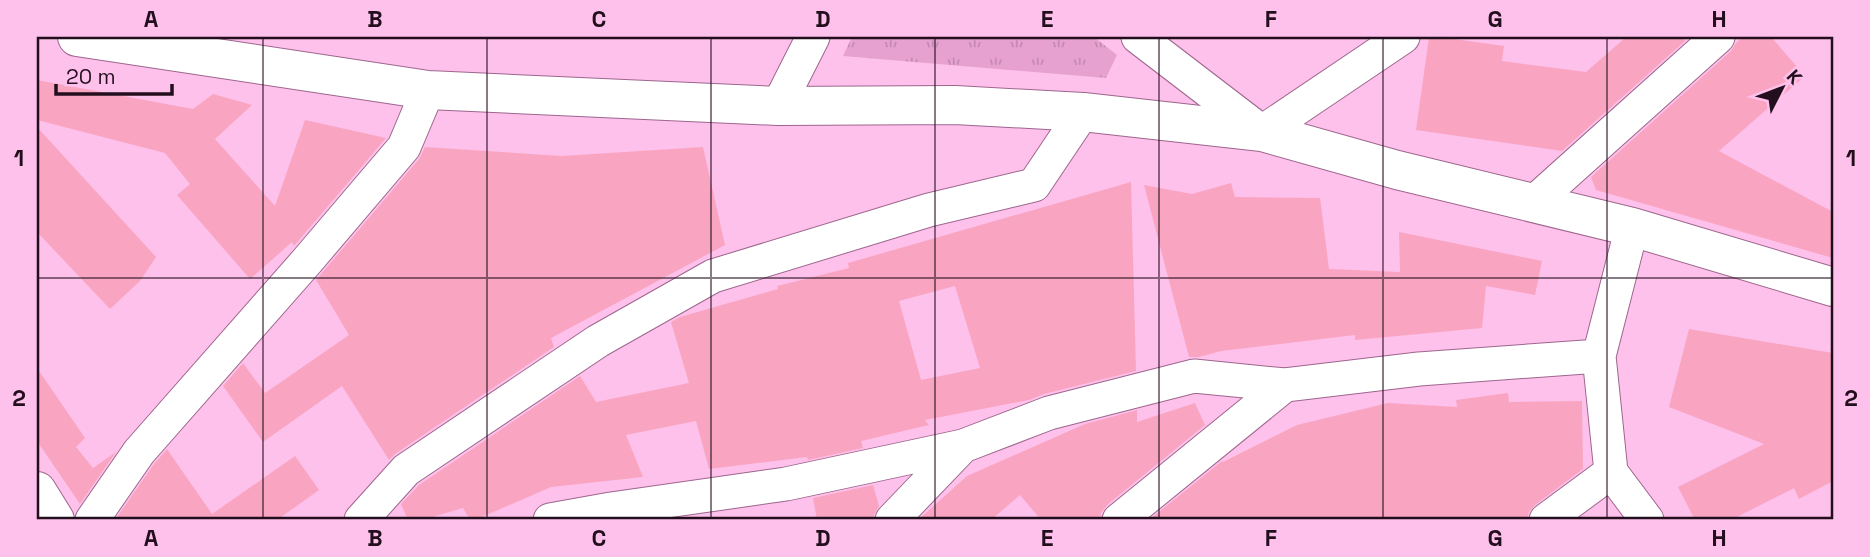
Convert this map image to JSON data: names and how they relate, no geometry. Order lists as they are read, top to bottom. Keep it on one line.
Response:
{"scale_bar":"20 m","north":"top right","grid":{"columns":["A","B","C","D","E","F","G","H"],"rows":["1","2"]}}
